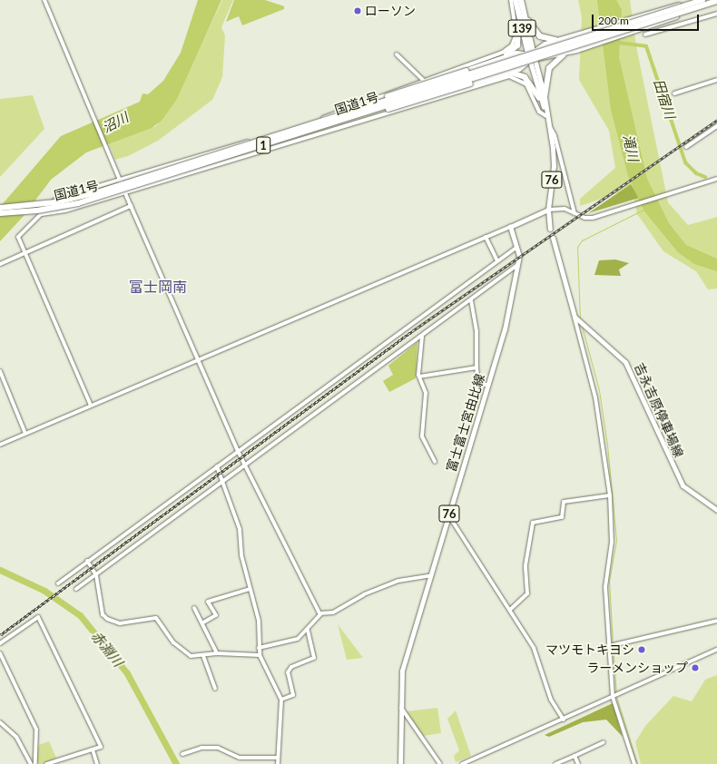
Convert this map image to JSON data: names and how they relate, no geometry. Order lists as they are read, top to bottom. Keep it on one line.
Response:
{"streets":{"highway":["139","国道1号","1"],"main road":["76","吉永吉原停車場線","富士富士宮由比線"]},"crossings":[["139","1"],["139","76"],["国道1号","1"],["1","76"]],"districts":["富士岡南"],"water":["田宿川","沼川","滝川","赤淵川"],"places":["ローソン","マツモトキヨシ","ラーメンショップ"],"scale_bar":"200 m"}
